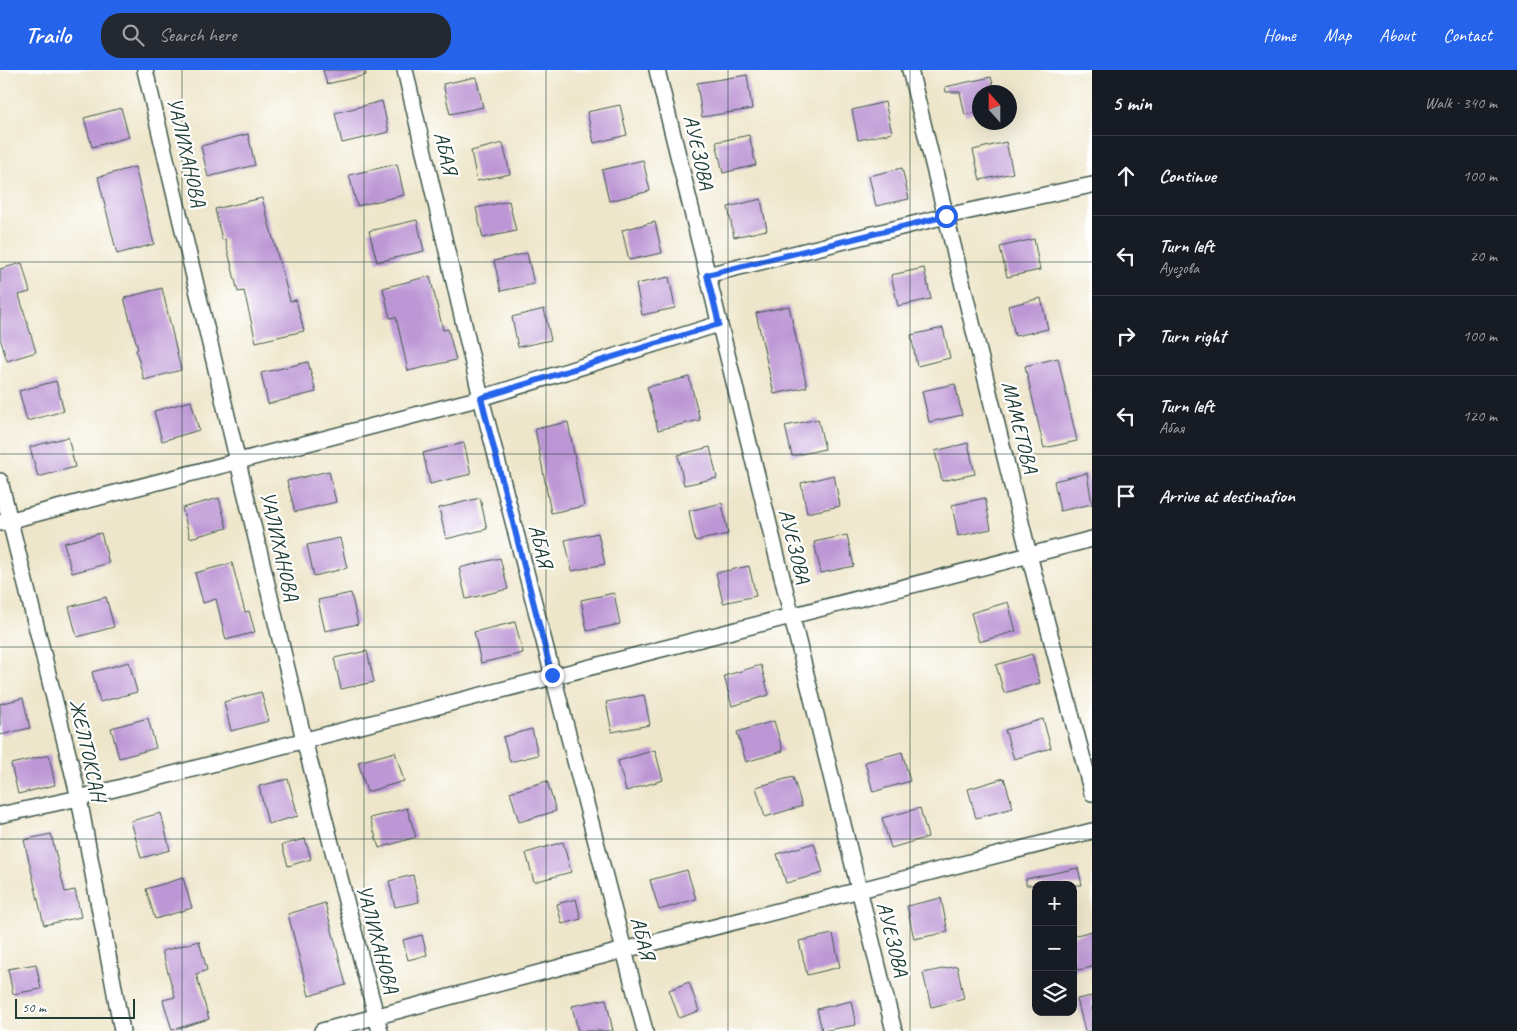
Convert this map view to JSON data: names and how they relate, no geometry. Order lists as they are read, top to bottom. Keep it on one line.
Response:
{"streets":{"street":["УАЛИХАНОВА","АУЕЗОВА","АБАЯ","МАМЕТОВА","ЖЕЛТОКСАН"]},"scale_bar":"50 m","north":"top","page":{"header":"Trailo","search":"Search here","nav":["Home","Map","About","Contact"],"heading":["5 min","Walk · 340 m"],"list":[["Continue","100 m"],["Turn left","Ауезова","20 m"],["Turn right","100 m"],["Turn left","Абая","120 m"],"Arrive at destination"],"map_buttons":["+","−"],"scale":"50 m"}}
